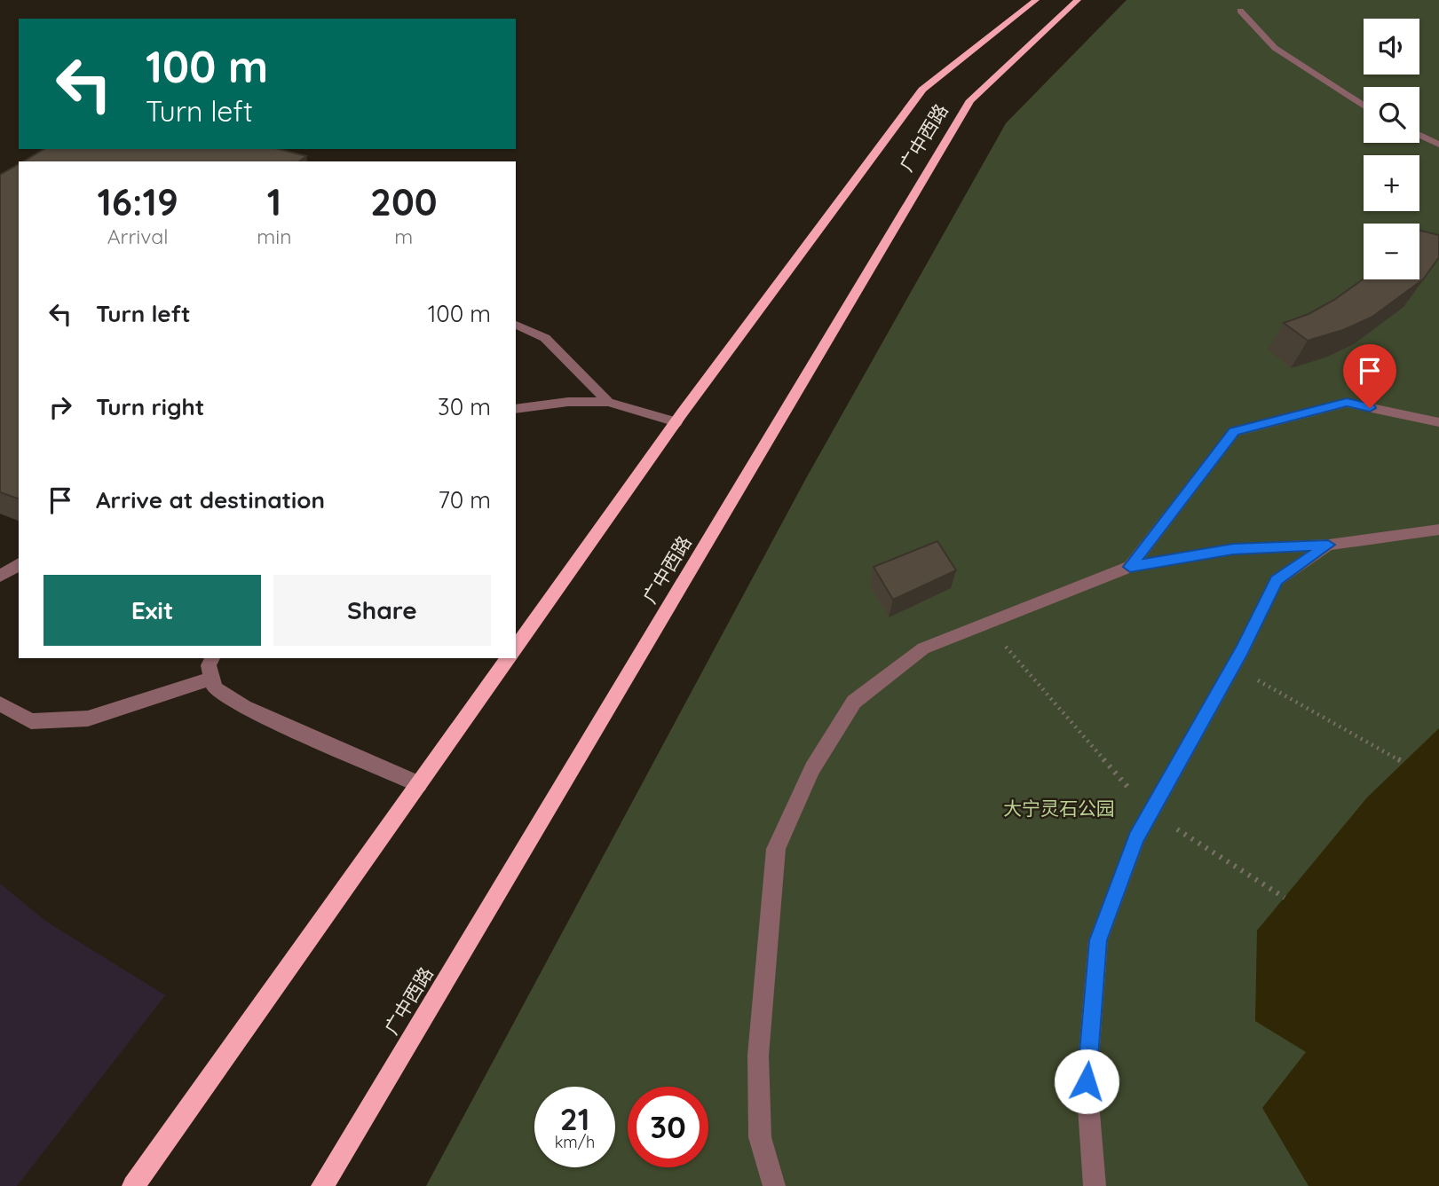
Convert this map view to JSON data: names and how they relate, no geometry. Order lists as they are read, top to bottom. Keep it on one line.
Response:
{"streets":{"main road":["广中西路"]},"parks":["大宁灵石公园"],"page":{"map_buttons":["+","−"],"turn":["100 m","Turn left"],"eta":["16:19","Arrival","1","min","200","m"],"list":[{"name":"Turn left","value":"100 m"},{"name":"Turn right","value":"30 m"},{"name":"Arrive at destination","value":"70 m"}],"buttons":["Exit","Share"],"speed":"21 km/h","limit":"30"}}
